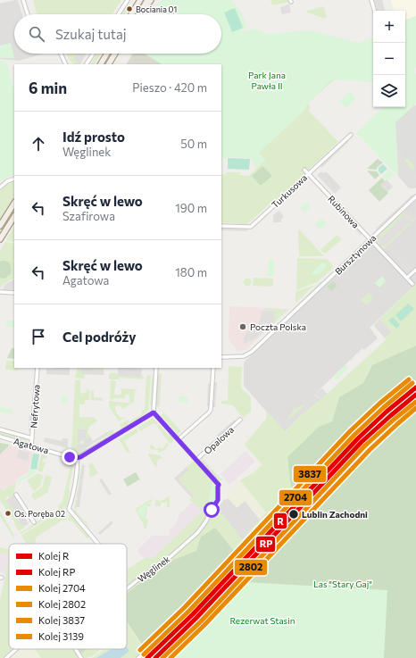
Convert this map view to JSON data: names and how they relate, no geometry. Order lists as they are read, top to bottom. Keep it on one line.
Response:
{"streets":{"street":["Turkusowa","Rubinowa","Bursztynowa","Nefrytowa","Opalowa","Agatowa","Węglinek"]},"crossings":[["Turkusowa","Rubinowa"],["Rubinowa","Bursztynowa"],["Nefrytowa","Agatowa"],["Opalowa","Węglinek"]],"parks":["Park Jana Pawła II","Las \"Stary Gaj\"","Rezerwat Stasin"],"places":["Bociania 01","Poczta Polska","Os. Poręba 02","Lublin Zachodni"],"lines":["rail line 3837","rail line 2704","rail line R","rail line RP","rail line 2802","rail line 3139"],"legend":["Kolej R","Kolej RP","Kolej 2704","Kolej 2802","Kolej 3837","Kolej 3139"],"page":{"map_buttons":["+","−"],"search":"Szukaj tutaj","heading":["6 min","Pieszo · 420 m"],"list":[["Idź prosto","Węglinek","50 m"],["Skręć w lewo","Szafirowa","190 m"],["Skręć w lewo","Agatowa","180 m"],"Cel podróży"]}}
